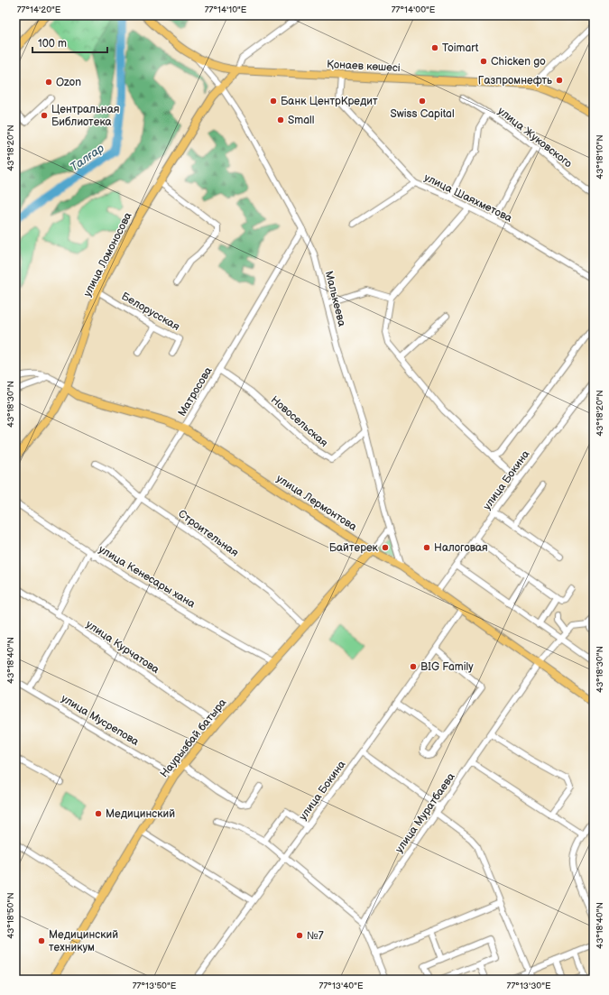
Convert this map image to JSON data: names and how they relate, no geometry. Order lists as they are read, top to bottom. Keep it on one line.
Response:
{"streets":{"main road":["Қонаев көшесі","улица Ломоносова","улица Лермонтова","Наурызбай батыра"],"street":["улица Жуковского","улица Шаяхметова","Малькеева","Белорусская","Матросова","Новосельская","улица Бокина","Строительная","улица Кенесары хана","улица Курчатова","улица Мусрепова","улица Муратбаева"]},"crossings":[["Қонаев көшесі","улица Шаяхметова"],["Қонаев көшесі","улица Ломоносова"],["Қонаев көшесі","Малькеева"],["улица Ломоносова","Малькеева"],["улица Ломоносова","Белорусская"],["улица Ломоносова","улица Лермонтова"],["Малькеева","Матросова"],["Малькеева","Новосельская"],["Малькеева","улица Лермонтова"],["Матросова","Новосельская"],["Матросова","улица Лермонтова"],["Матросова","Строительная"],["Матросова","улица Кенесары хана"],["улица Бокина","улица Лермонтова"],["улица Лермонтова","Наурызбай батыра"],["улица Лермонтова","улица Муратбаева"],["Строительная","Наурызбай батыра"],["улица Кенесары хана","Наурызбай батыра"],["улица Курчатова","Наурызбай батыра"],["улица Мусрепова","Наурызбай батыра"]],"water":["Талғар"],"places":["Toimart","Chicken go","Газпромнефть","Ozon","Банк ЦентрКредит","Swiss Capital","Центральная Библиотека","Small","Байтерек","Налоговая","BIG Family","Медицинский","№7","Медицинский техникум"],"scale_bar":"100 m","coordinates":["77°14'20\"E","77°14'10\"E","77°14'00\"E","43°18'20\"N","43°18'10\"N","43°18'30\"N","43°18'40\"N","43°18'50\"N","77°13'50\"E","77°13'40\"E","77°13'30\"E"]}
